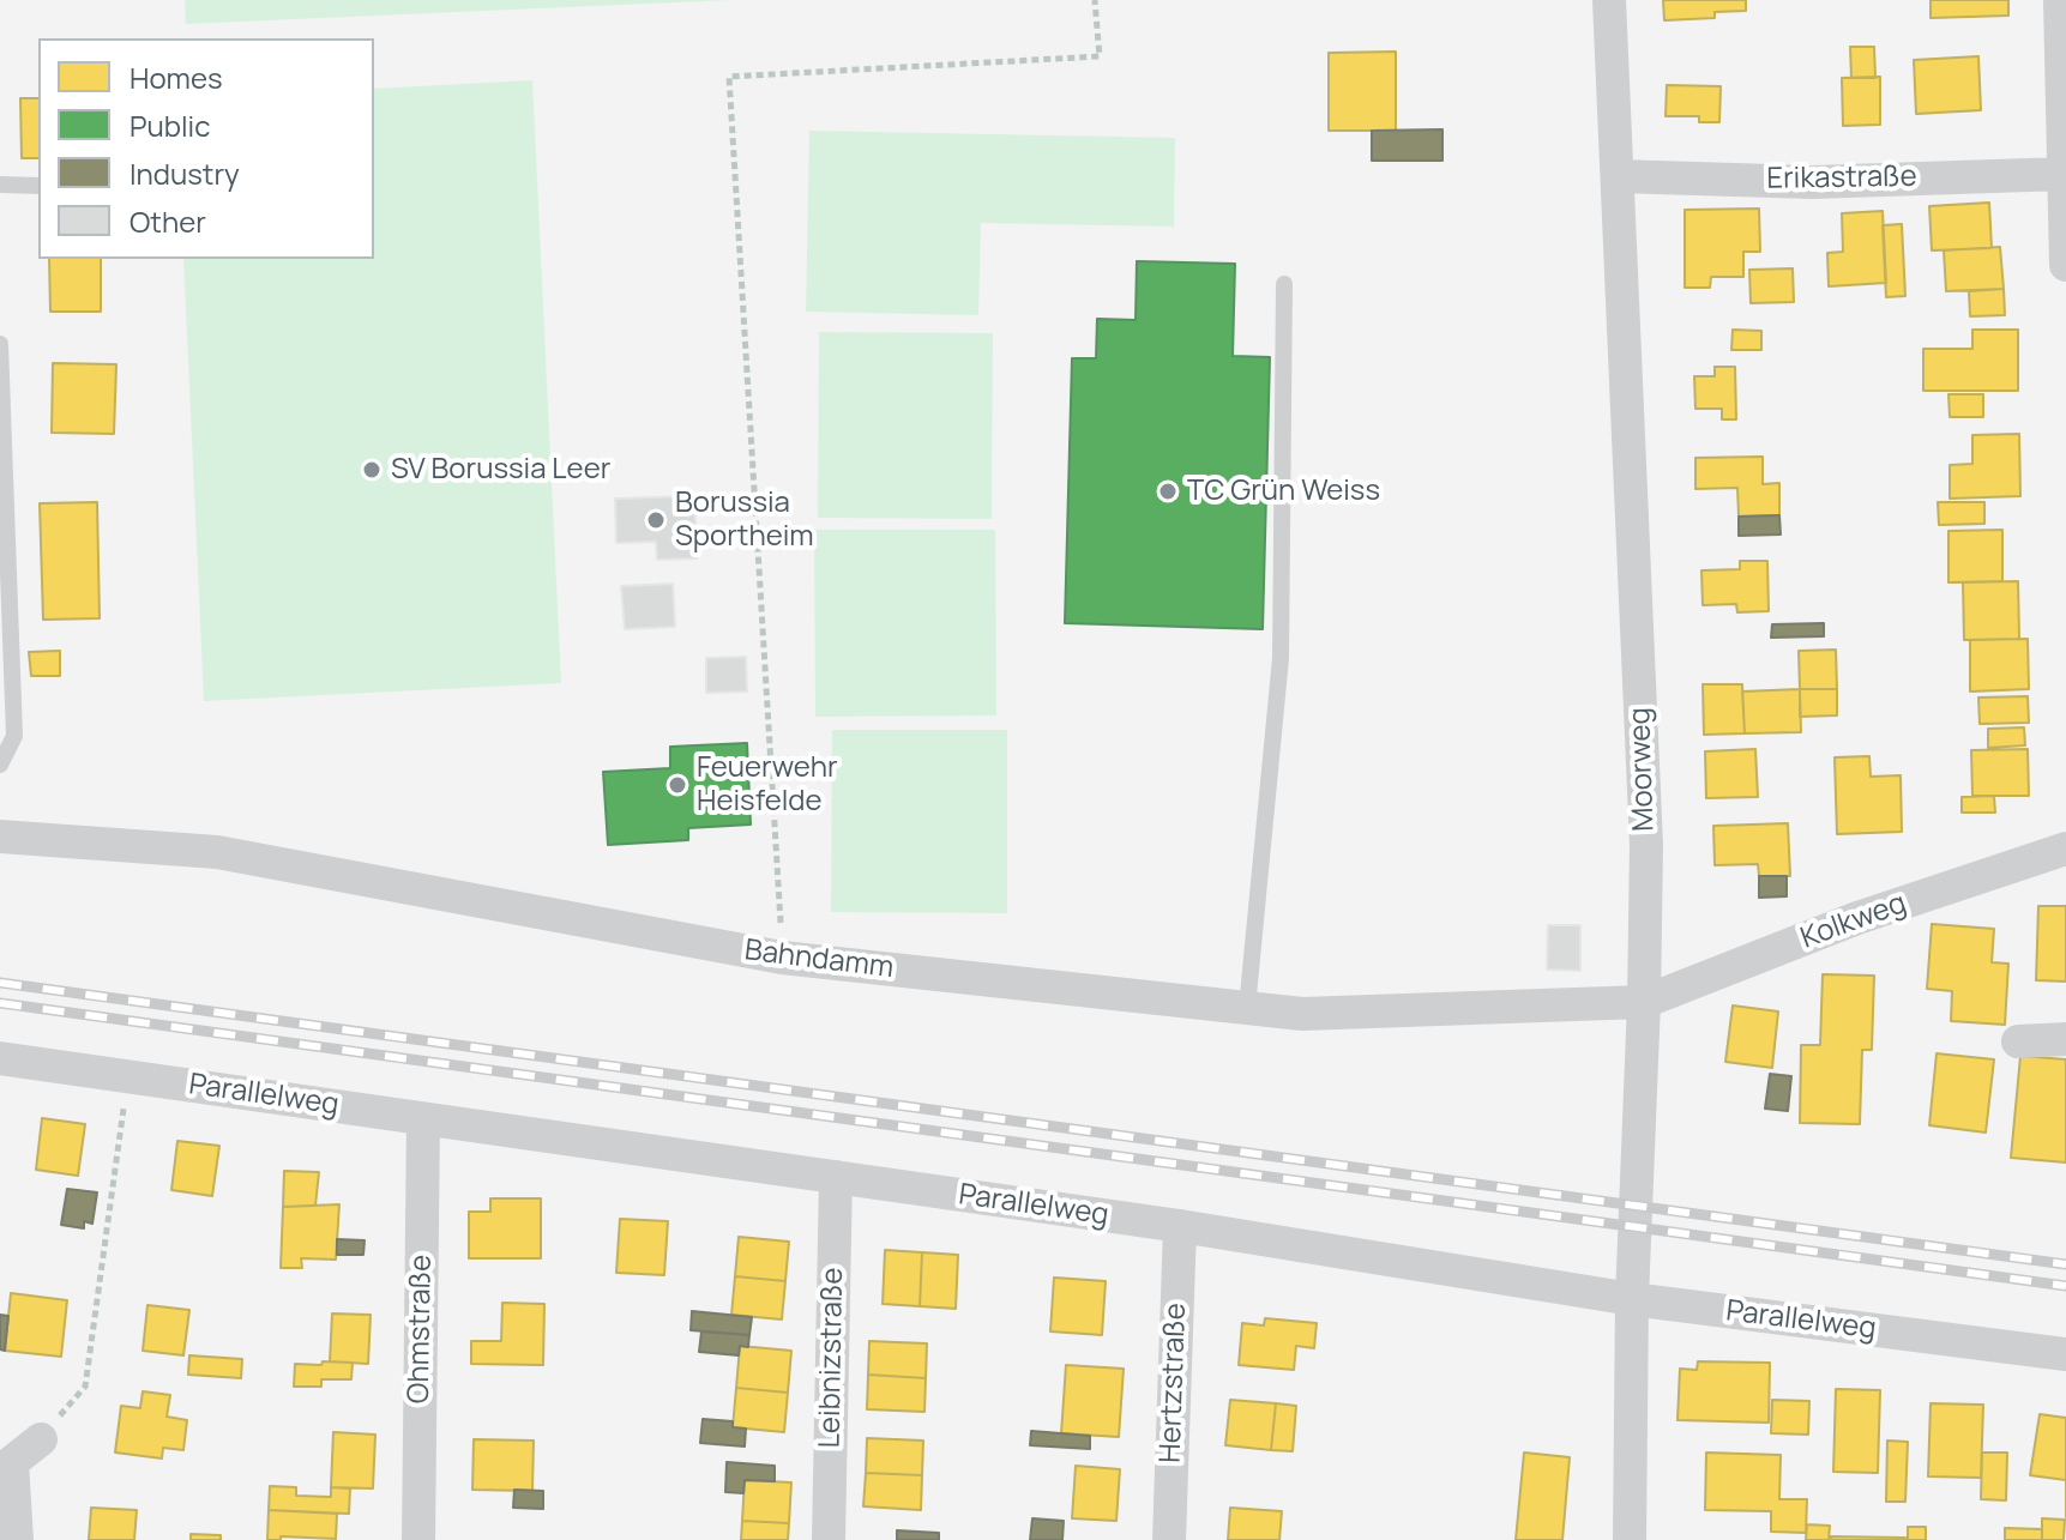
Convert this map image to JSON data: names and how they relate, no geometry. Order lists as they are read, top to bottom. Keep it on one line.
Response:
{"streets":{"street":["Erikastraße","Moorweg","Kolkweg","Bahndamm","Parallelweg","Ohmstraße","Leibnizstraße","Hertzstraße"]},"crossings":[["Erikastraße","Moorweg"],["Moorweg","Kolkweg"],["Moorweg","Bahndamm"],["Moorweg","Parallelweg"],["Kolkweg","Bahndamm"],["Parallelweg","Ohmstraße"],["Parallelweg","Leibnizstraße"],["Parallelweg","Hertzstraße"]],"places":["SV Borussia Leer","TC Grün Weiss","Borussia Sportheim","Feuerwehr Heisfelde"],"legend":["Homes","Public","Industry","Other"]}
